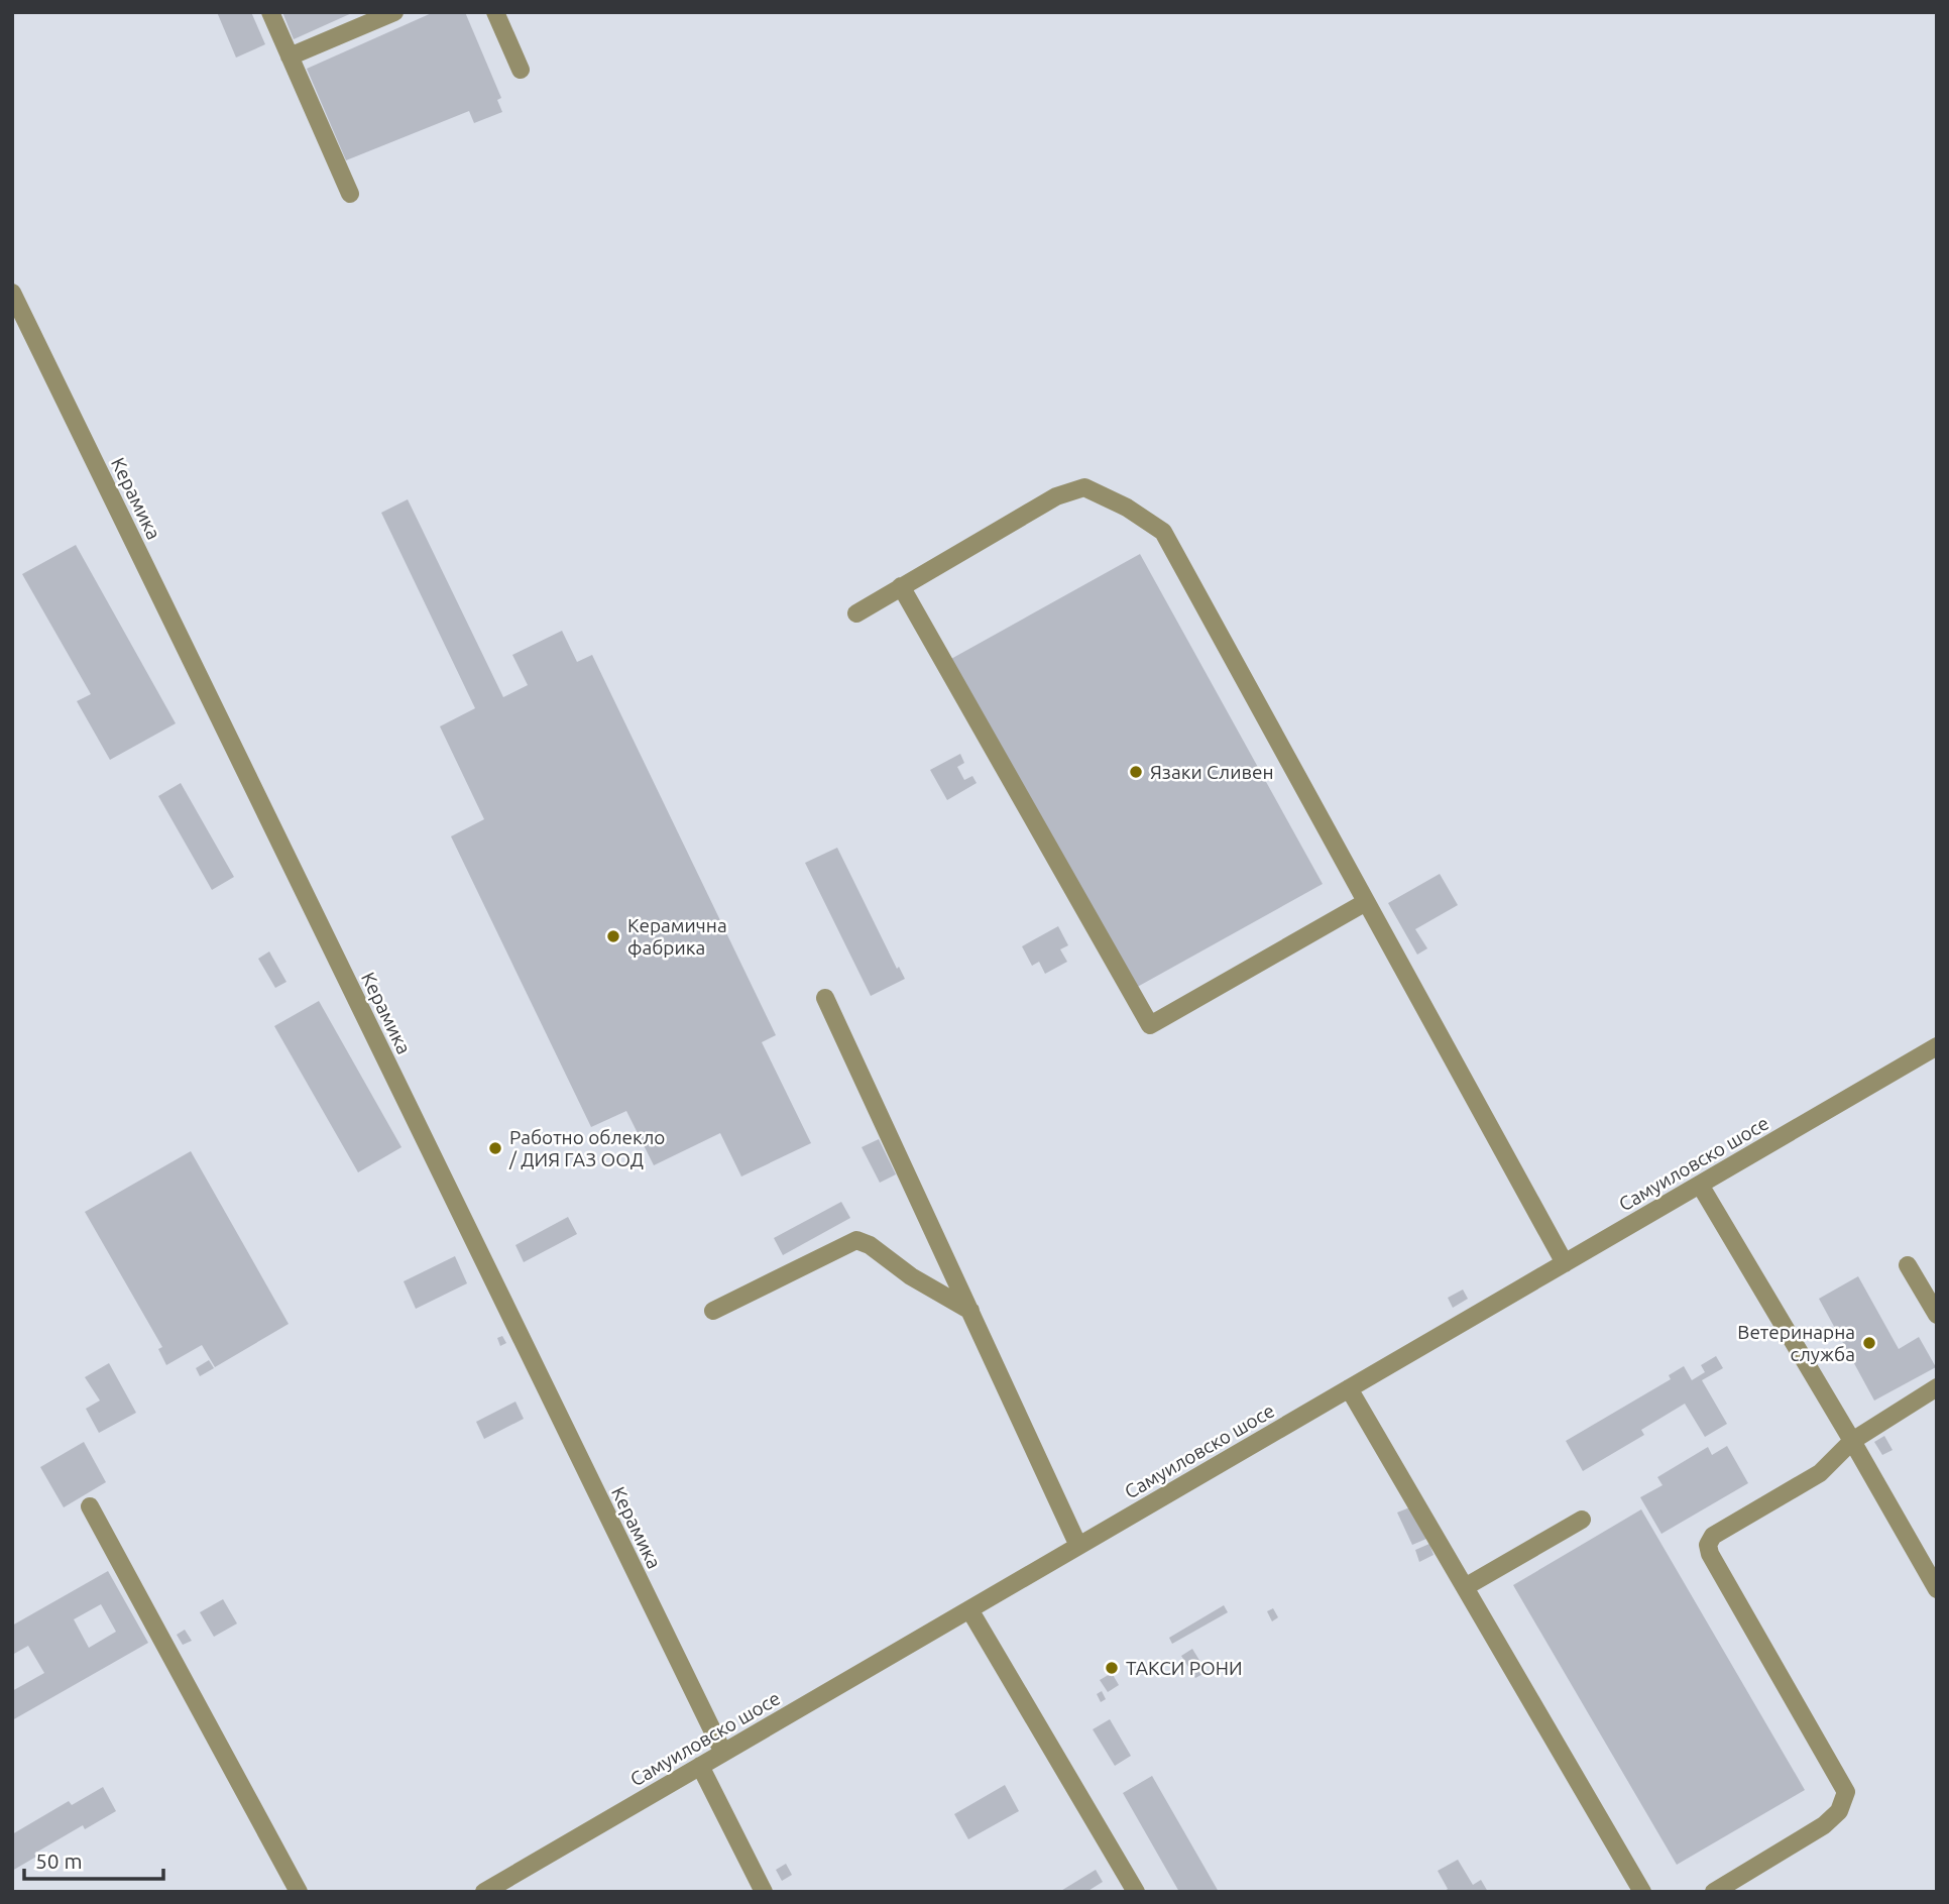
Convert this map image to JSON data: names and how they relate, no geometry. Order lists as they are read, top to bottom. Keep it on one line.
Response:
{"streets":{"street":["Керамика","Самуиловско шосе"]},"crossings":[["Керамика","Самуиловско шосе"]],"places":["Язаки Сливен","Керамична фабрика","Работно облекло / ДИЯ ГАЗ ООД","Ветеринарна служба","ТАКСИ РОНИ"],"scale_bar":"50 m"}
